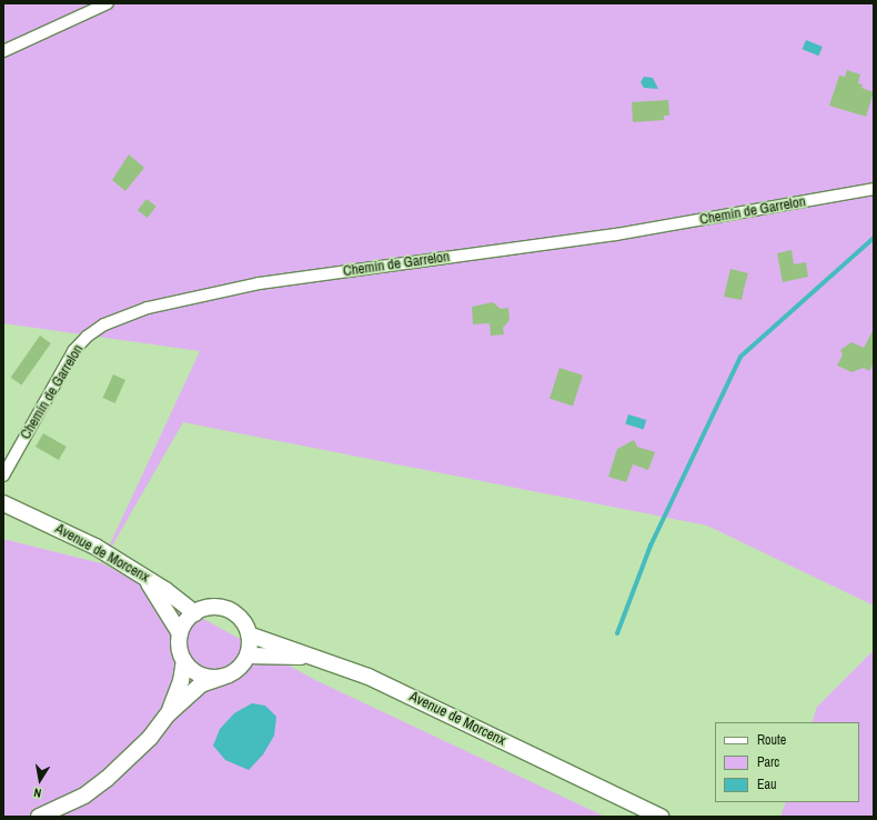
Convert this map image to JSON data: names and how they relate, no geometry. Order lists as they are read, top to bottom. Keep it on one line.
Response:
{"streets":{"main road":["Avenue de Morcenx"],"street":["Chemin de Garrelon"]},"legend":["Route","Parc","Eau"],"north":"bottom"}
